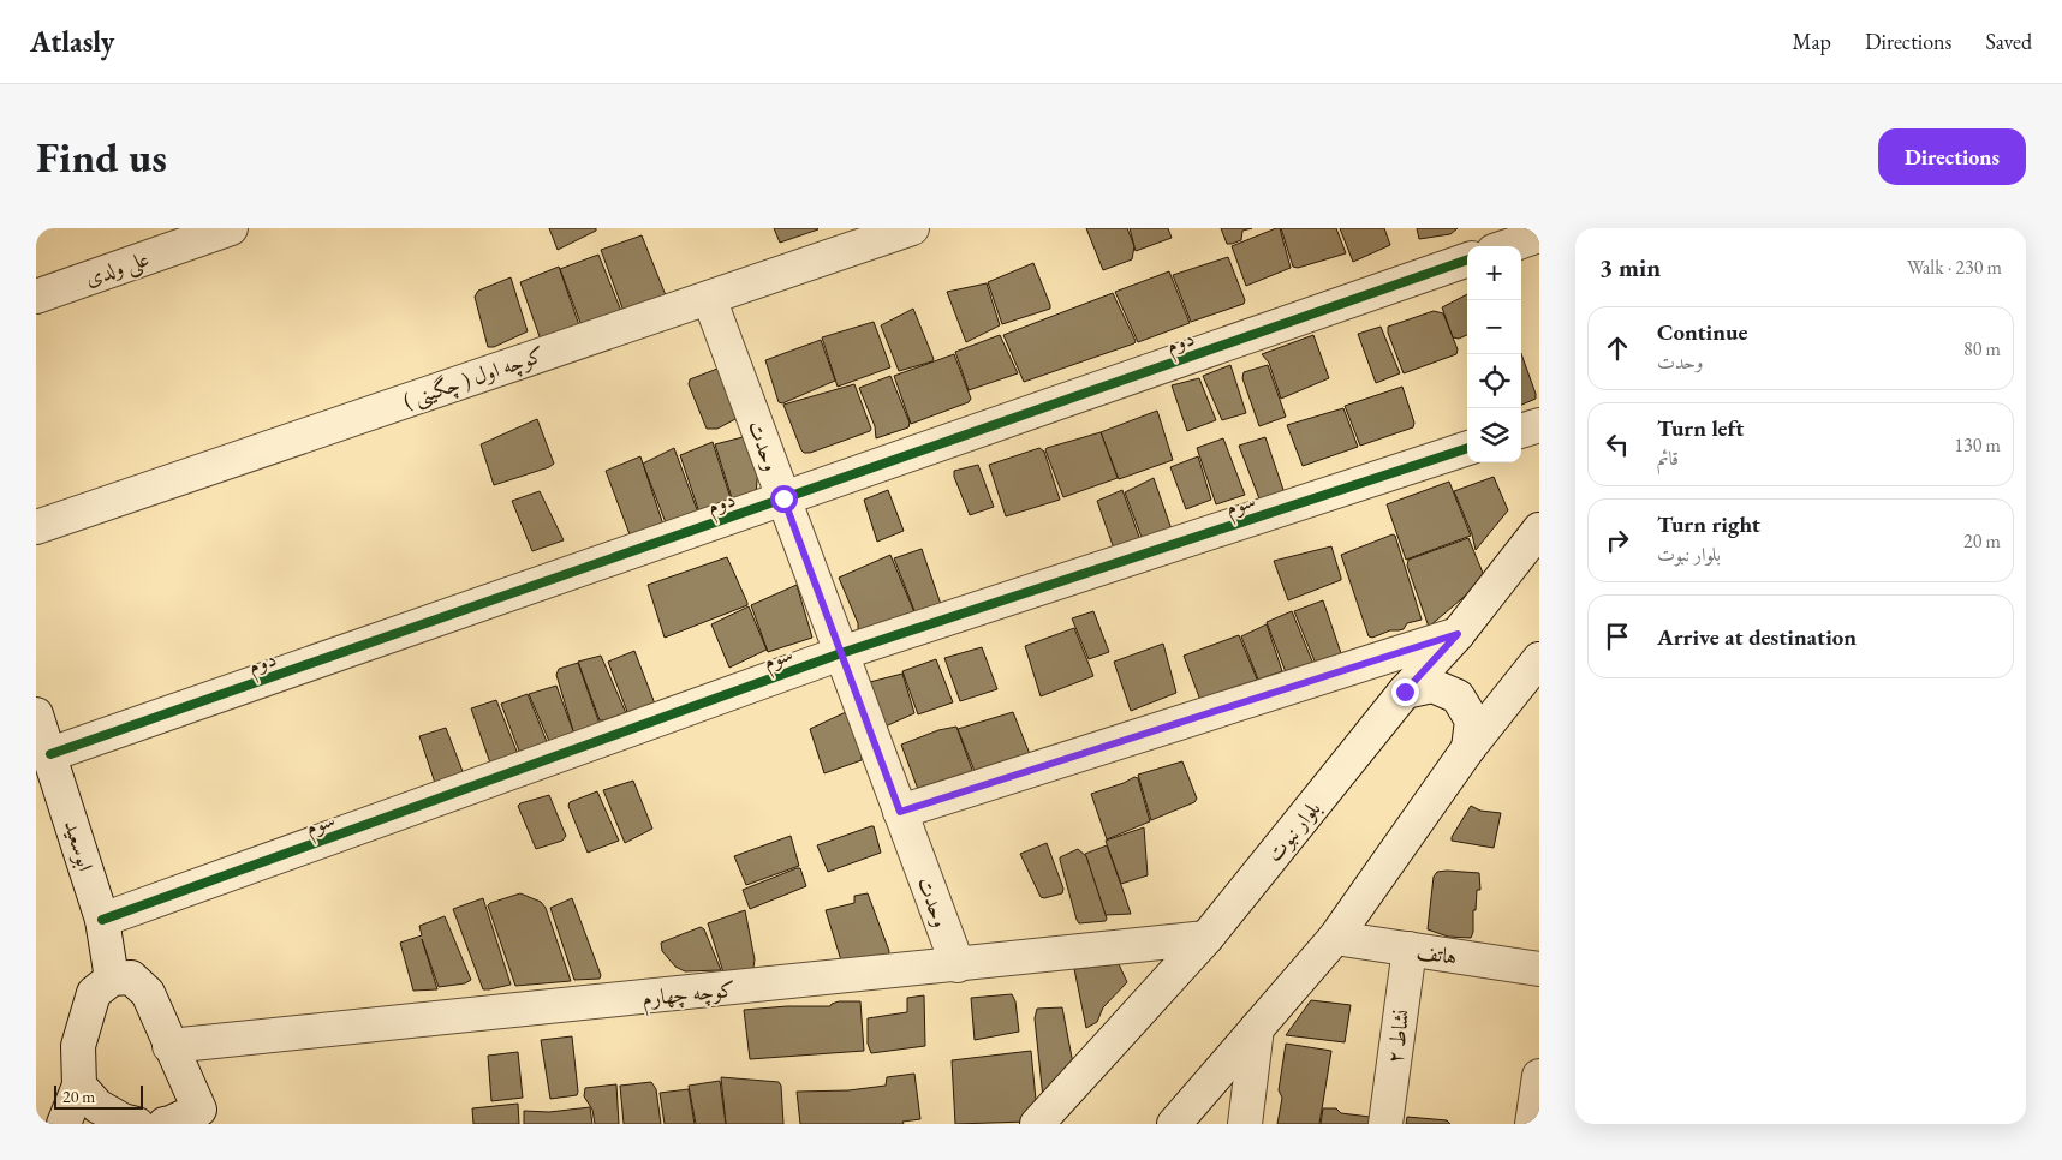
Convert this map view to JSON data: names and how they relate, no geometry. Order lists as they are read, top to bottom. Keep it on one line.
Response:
{"streets":{"street":["علی ولدی","دوم","کوچه اول ( چگینی )","وحدت","سوم","بلوار نبوت","ابوسعید","هاتف","کوچه چهارم","نشاط ۲"]},"crossings":[["دوم","وحدت"],["دوم","ابوسعید"],["کوچه اول ( چگینی )","وحدت"],["وحدت","سوم"],["وحدت","کوچه چهارم"],["سوم","ابوسعید"],["بلوار نبوت","کوچه چهارم"],["هاتف","نشاط ۲"]],"scale_bar":"20 m","page":{"header":"Atlasly","nav":["Map","Directions","Saved"],"buttons":"Directions","title":"Find us","heading":["3 min","Walk · 230 m"],"map_buttons":["+","−"],"list":[["Continue","وحدت","80 m"],["Turn left","قائم","130 m"],["Turn right","بلوار نبوت","20 m"],"Arrive at destination"],"scale":"20 m"}}
